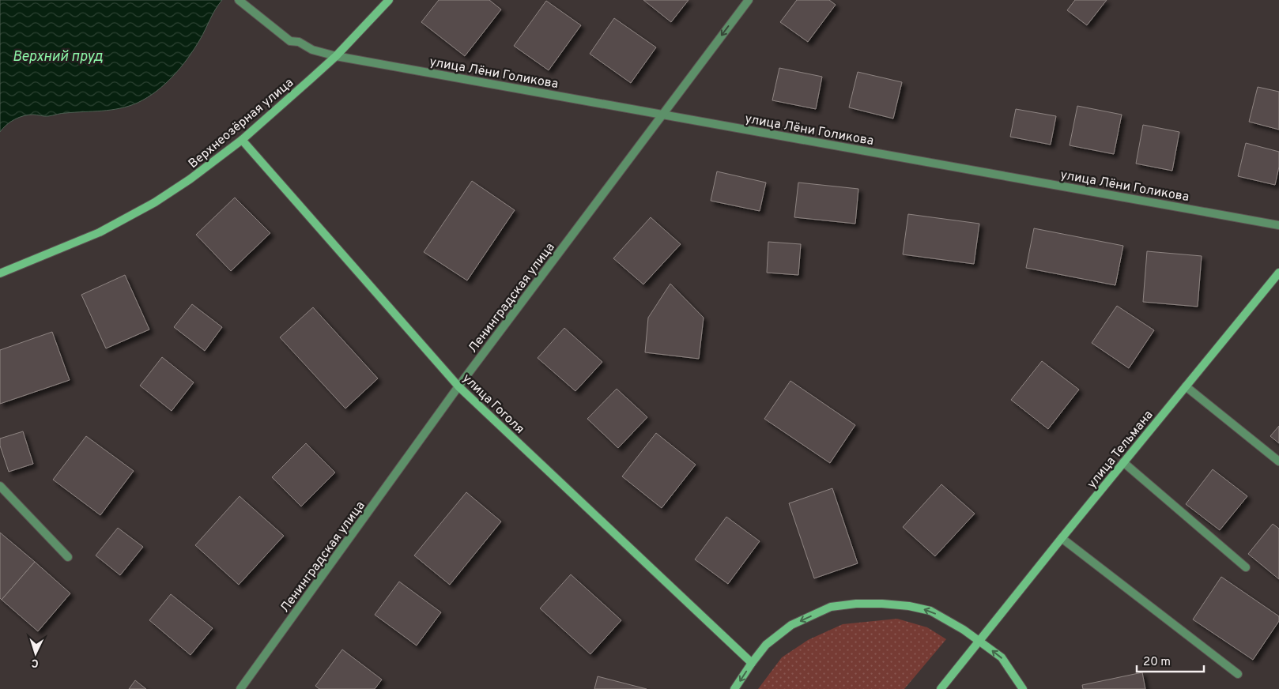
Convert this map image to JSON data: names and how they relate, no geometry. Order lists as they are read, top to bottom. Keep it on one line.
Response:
{"streets":{"street":["улица Лёни Голикова","Верхнеозёрная улица","Ленинградская улица","улица Гоголя","улица Тельмана"]},"crossings":[["улица Лёни Голикова","Верхнеозёрная улица"],["улица Лёни Голикова","Ленинградская улица"],["Верхнеозёрная улица","улица Гоголя"],["Ленинградская улица","улица Гоголя"]],"water":["Верхний пруд"],"scale_bar":"20 m","north":"bottom"}
